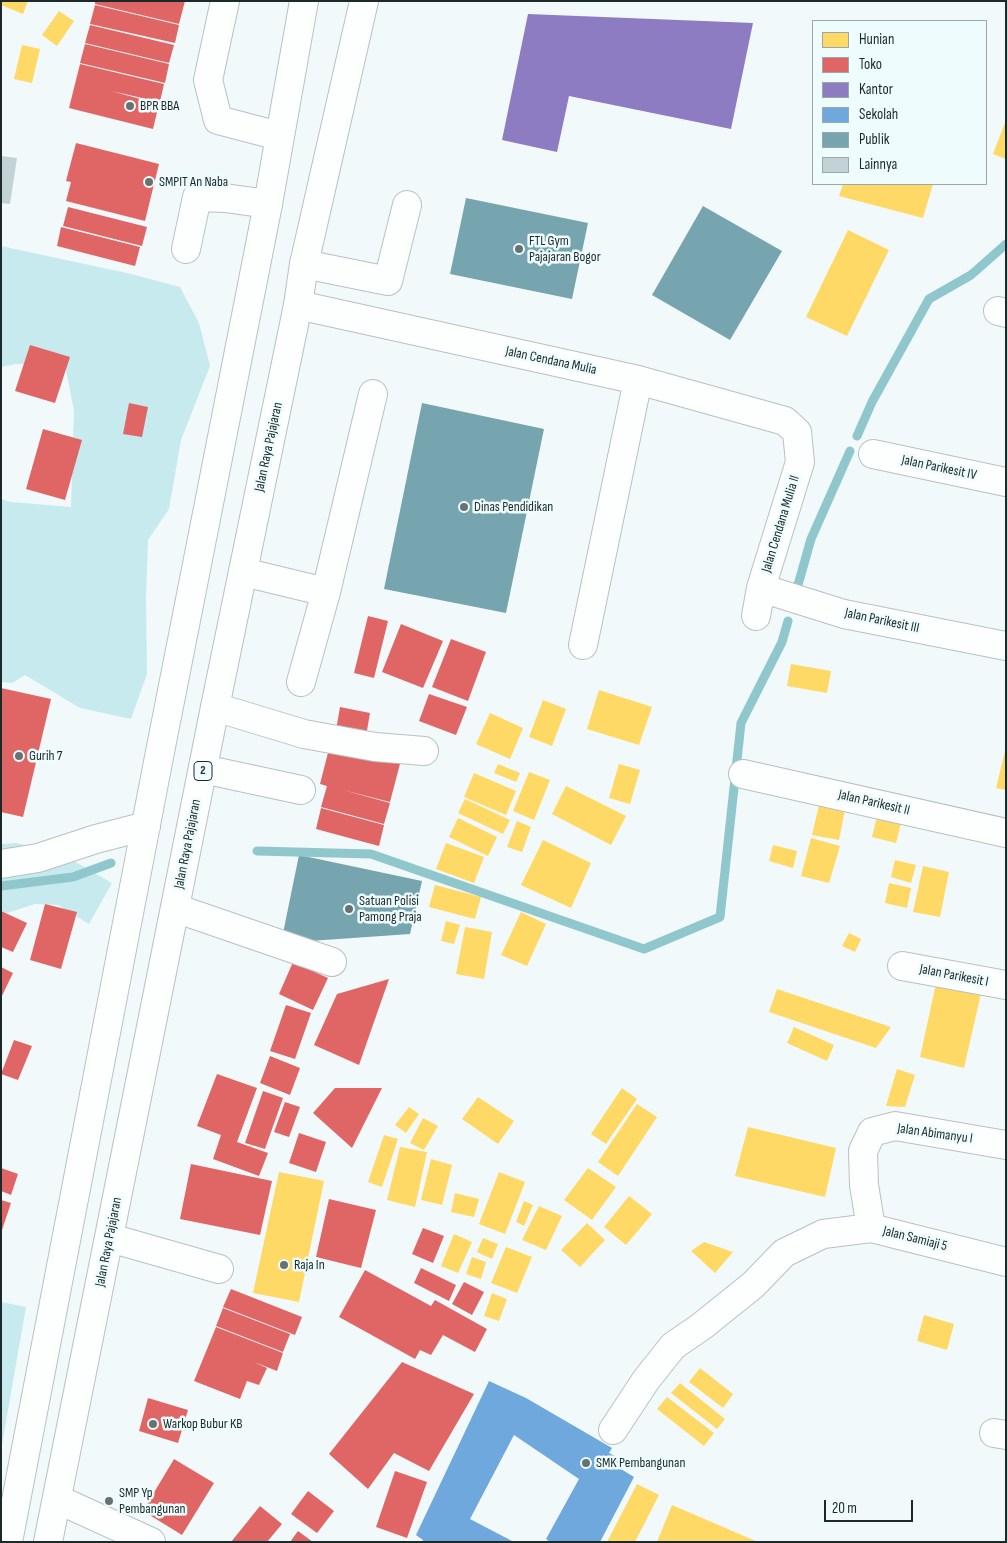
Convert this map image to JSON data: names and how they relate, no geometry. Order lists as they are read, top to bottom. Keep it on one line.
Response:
{"streets":{"main road":["Jalan Cendana Mulia","Jalan Raya Pajajaran","Jalan Parikesit IV","Jalan Cendana Mulia II","Jalan Parikesit III","2","Jalan Parikesit II","Jalan Parikesit I","Jalan Abimanyu I","Jalan Samiaji 5"]},"crossings":[["Jalan Cendana Mulia","Jalan Raya Pajajaran"],["Jalan Cendana Mulia","Jalan Cendana Mulia II"],["Jalan Cendana Mulia II","Jalan Parikesit III"],["Jalan Abimanyu I","Jalan Samiaji 5"]],"places":["BPR BBA","SMPIT An Naba","FTL Gym Pajajaran Bogor","Dinas Pendidikan","Gurih 7","Satuan Polisi Pamong Praja","Raja In","Warkop Bubur KB","SMK Pembangunan","SMP Yp Pembangunan"],"legend":["Hunian","Toko","Kantor","Sekolah","Publik","Lainnya"],"scale_bar":"20 m"}
